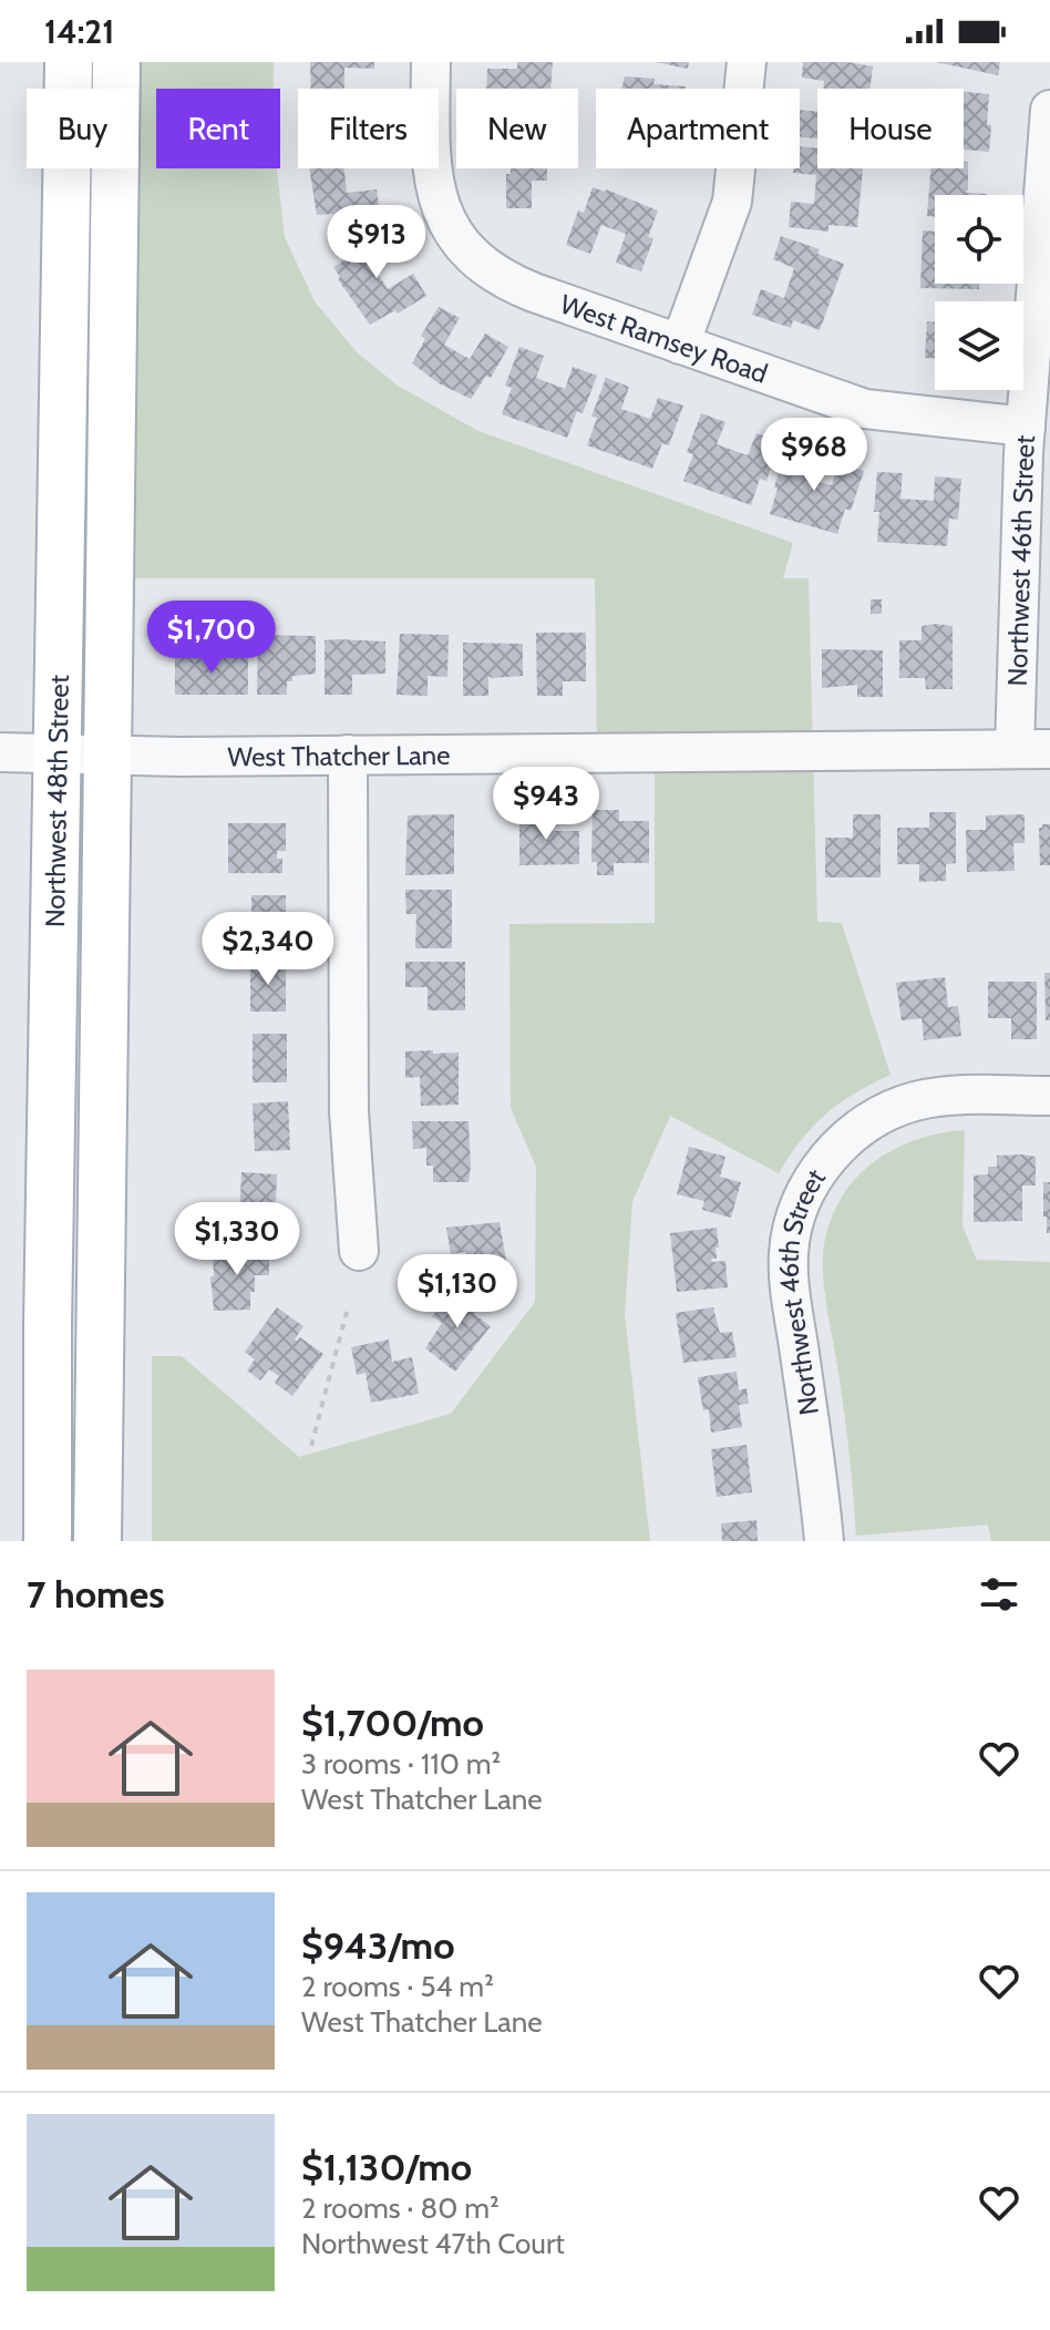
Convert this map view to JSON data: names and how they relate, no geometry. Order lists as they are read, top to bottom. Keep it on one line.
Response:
{"streets":{"main road":["Northwest 48th Street"],"street":["West Ramsey Road","Northwest 46th Street","West Thatcher Lane"]},"crossings":[["West Ramsey Road","Northwest 46th Street"],["Northwest 46th Street","West Thatcher Lane"],["West Thatcher Lane","Northwest 48th Street"]],"page":{"status":"14:21","chip":["Buy","Rent","Filters","New","Apartment","House"],"price":["$913","$968","$1,700","$943","$2,340","$1,330","$1,130"],"heading":"7 homes","list":[{"name":"$1,700/mo","note":"3 rooms · 110 m² · West Thatcher Lane"},{"name":"$943/mo","note":"2 rooms · 54 m² · West Thatcher Lane"},{"name":"$1,130/mo","note":"2 rooms · 80 m² · Northwest 47th Court"}]}}
